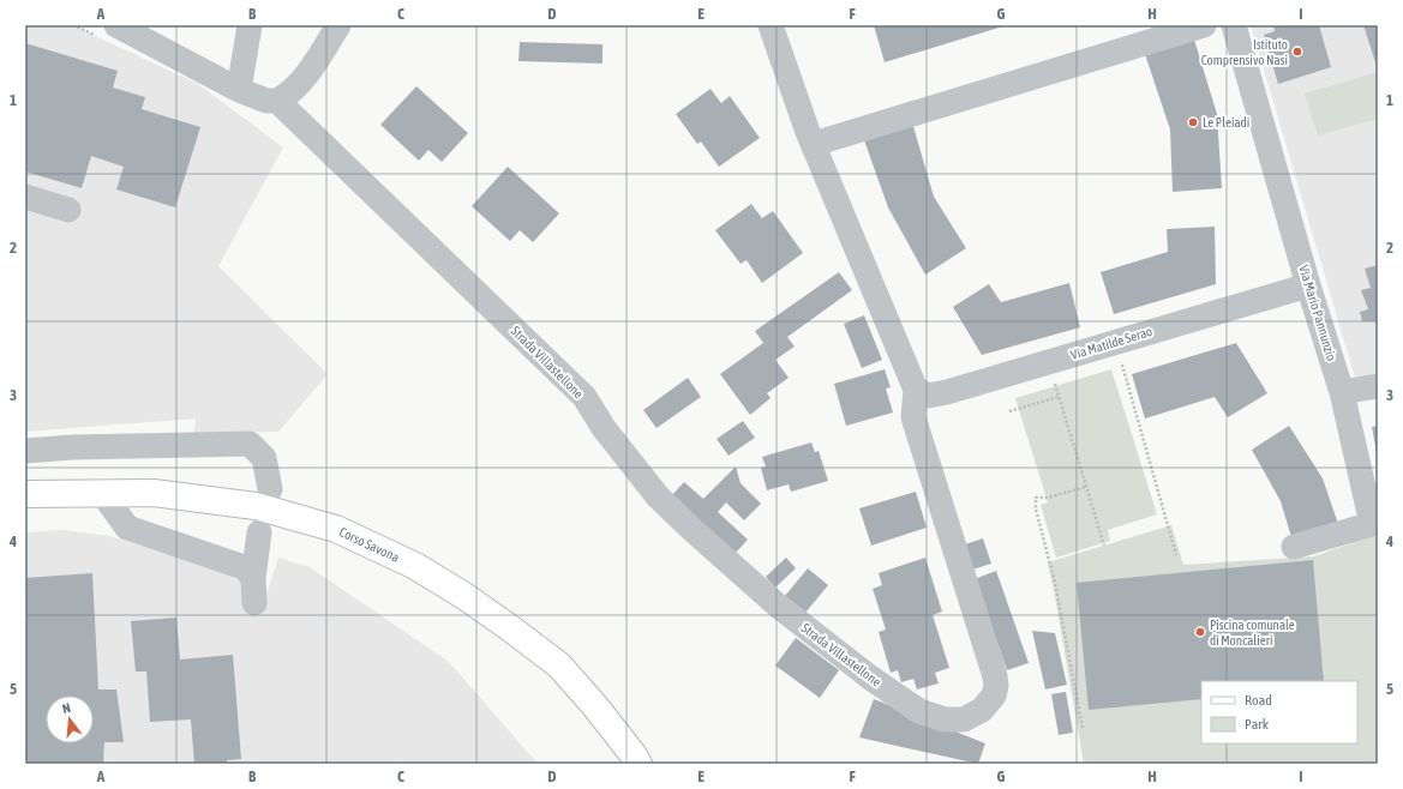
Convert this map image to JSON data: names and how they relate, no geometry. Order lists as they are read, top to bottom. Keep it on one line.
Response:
{"streets":{"main road":["Corso Savona"],"street":["Via Mario Pannunzio","Via Matilde Serao","Strada Villastellone"]},"crossings":[["Via Mario Pannunzio","Via Matilde Serao"],["Via Matilde Serao","Strada Villastellone"]],"places":["Istituto Comprensivo Nasi","Le Pleiadi","Piscina comunale di Moncalieri"],"legend":["Road","Park"],"north":"top","grid":{"columns":["A","B","C","D","E","F","G","H","I"],"rows":["1","2","3","4","5"]}}
